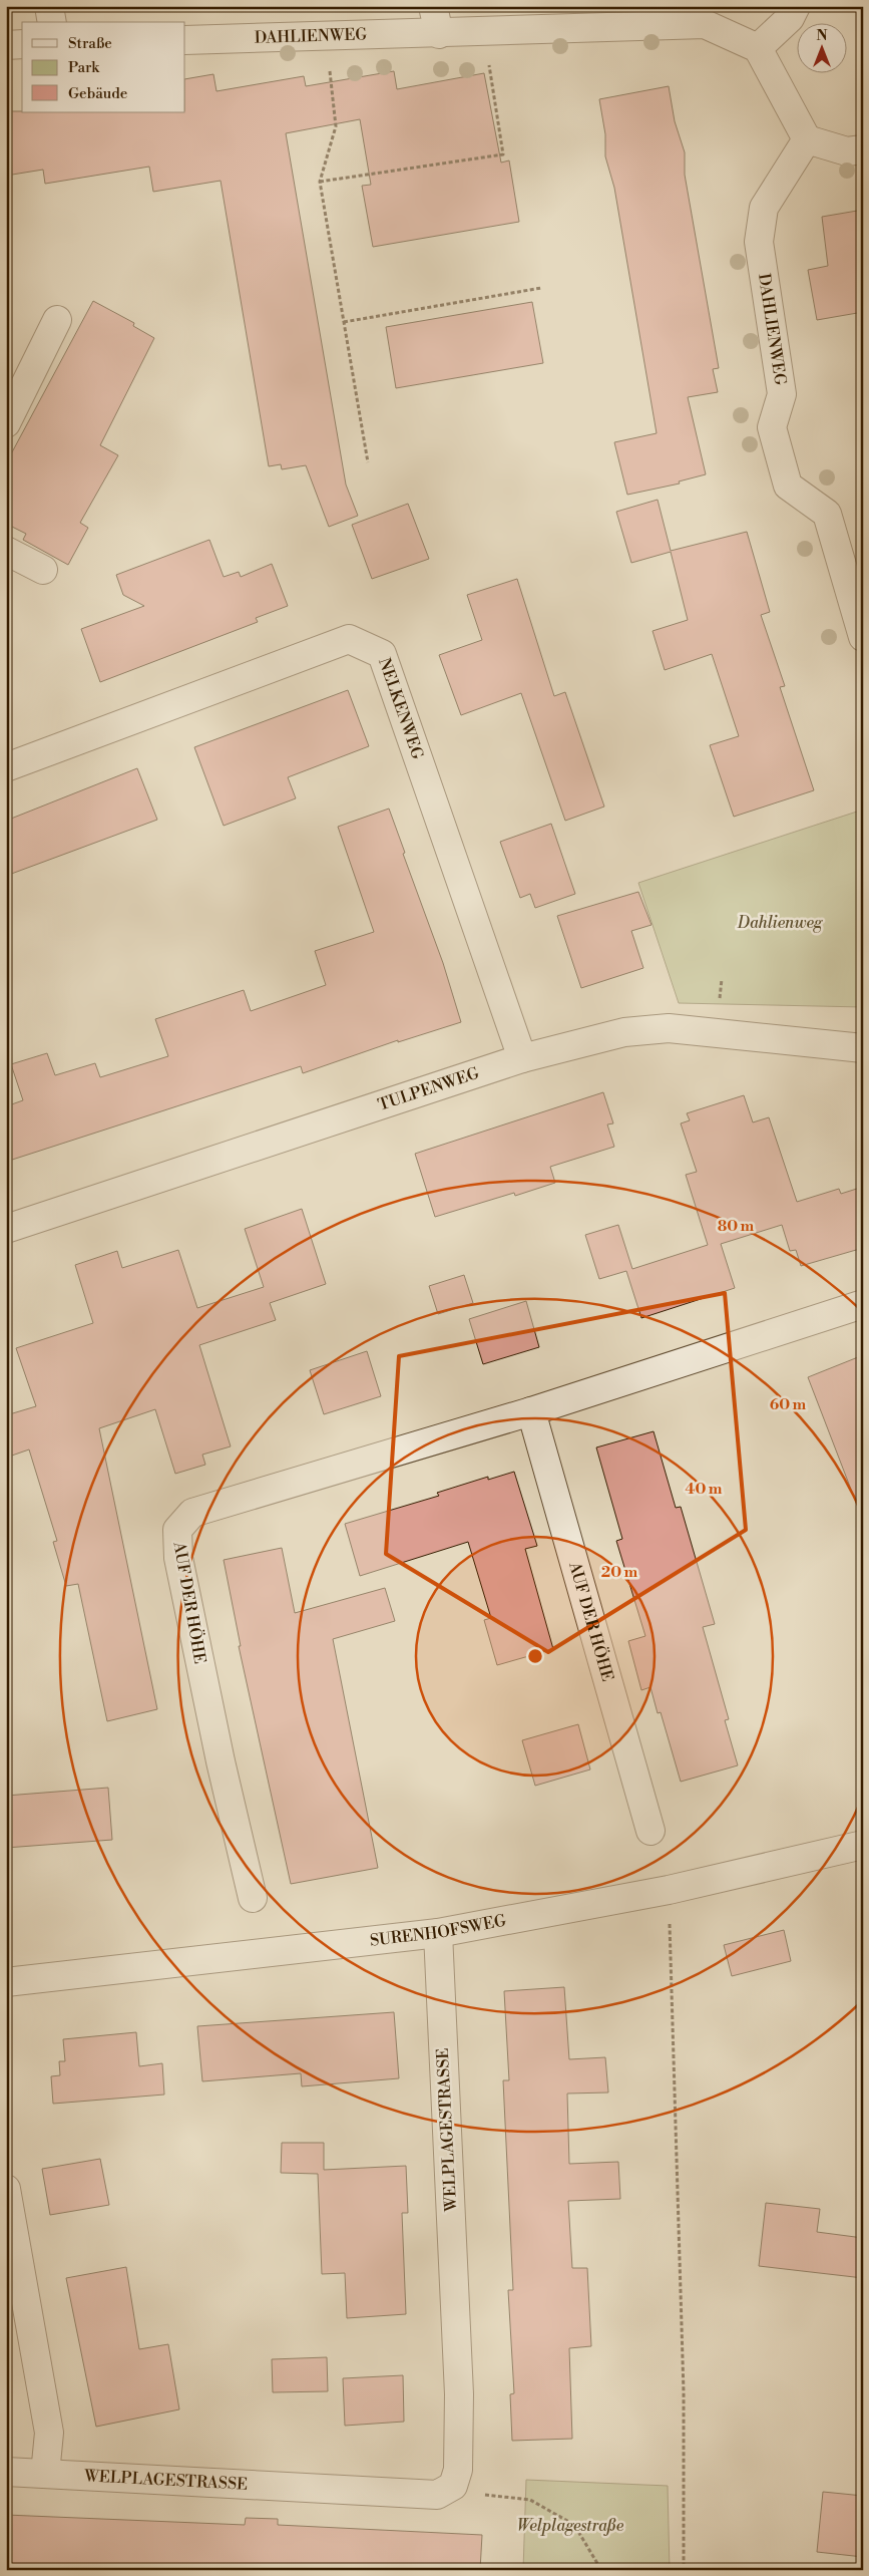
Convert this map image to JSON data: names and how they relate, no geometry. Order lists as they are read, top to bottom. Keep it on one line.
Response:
{"streets":{"street":["DAHLIENWEG","NELKENWEG","TULPENWEG","AUF DER HÖHE","SURENHOFSWEG","WELPLAGESTRASSE"]},"crossings":[["NELKENWEG","TULPENWEG"],["SURENHOFSWEG","WELPLAGESTRASSE"]],"parks":["Dahlienweg","Welplagestraße"],"legend":["Straße","Park","Gebäude"],"north":"top","rings":["80 m","60 m","40 m","20 m"]}
